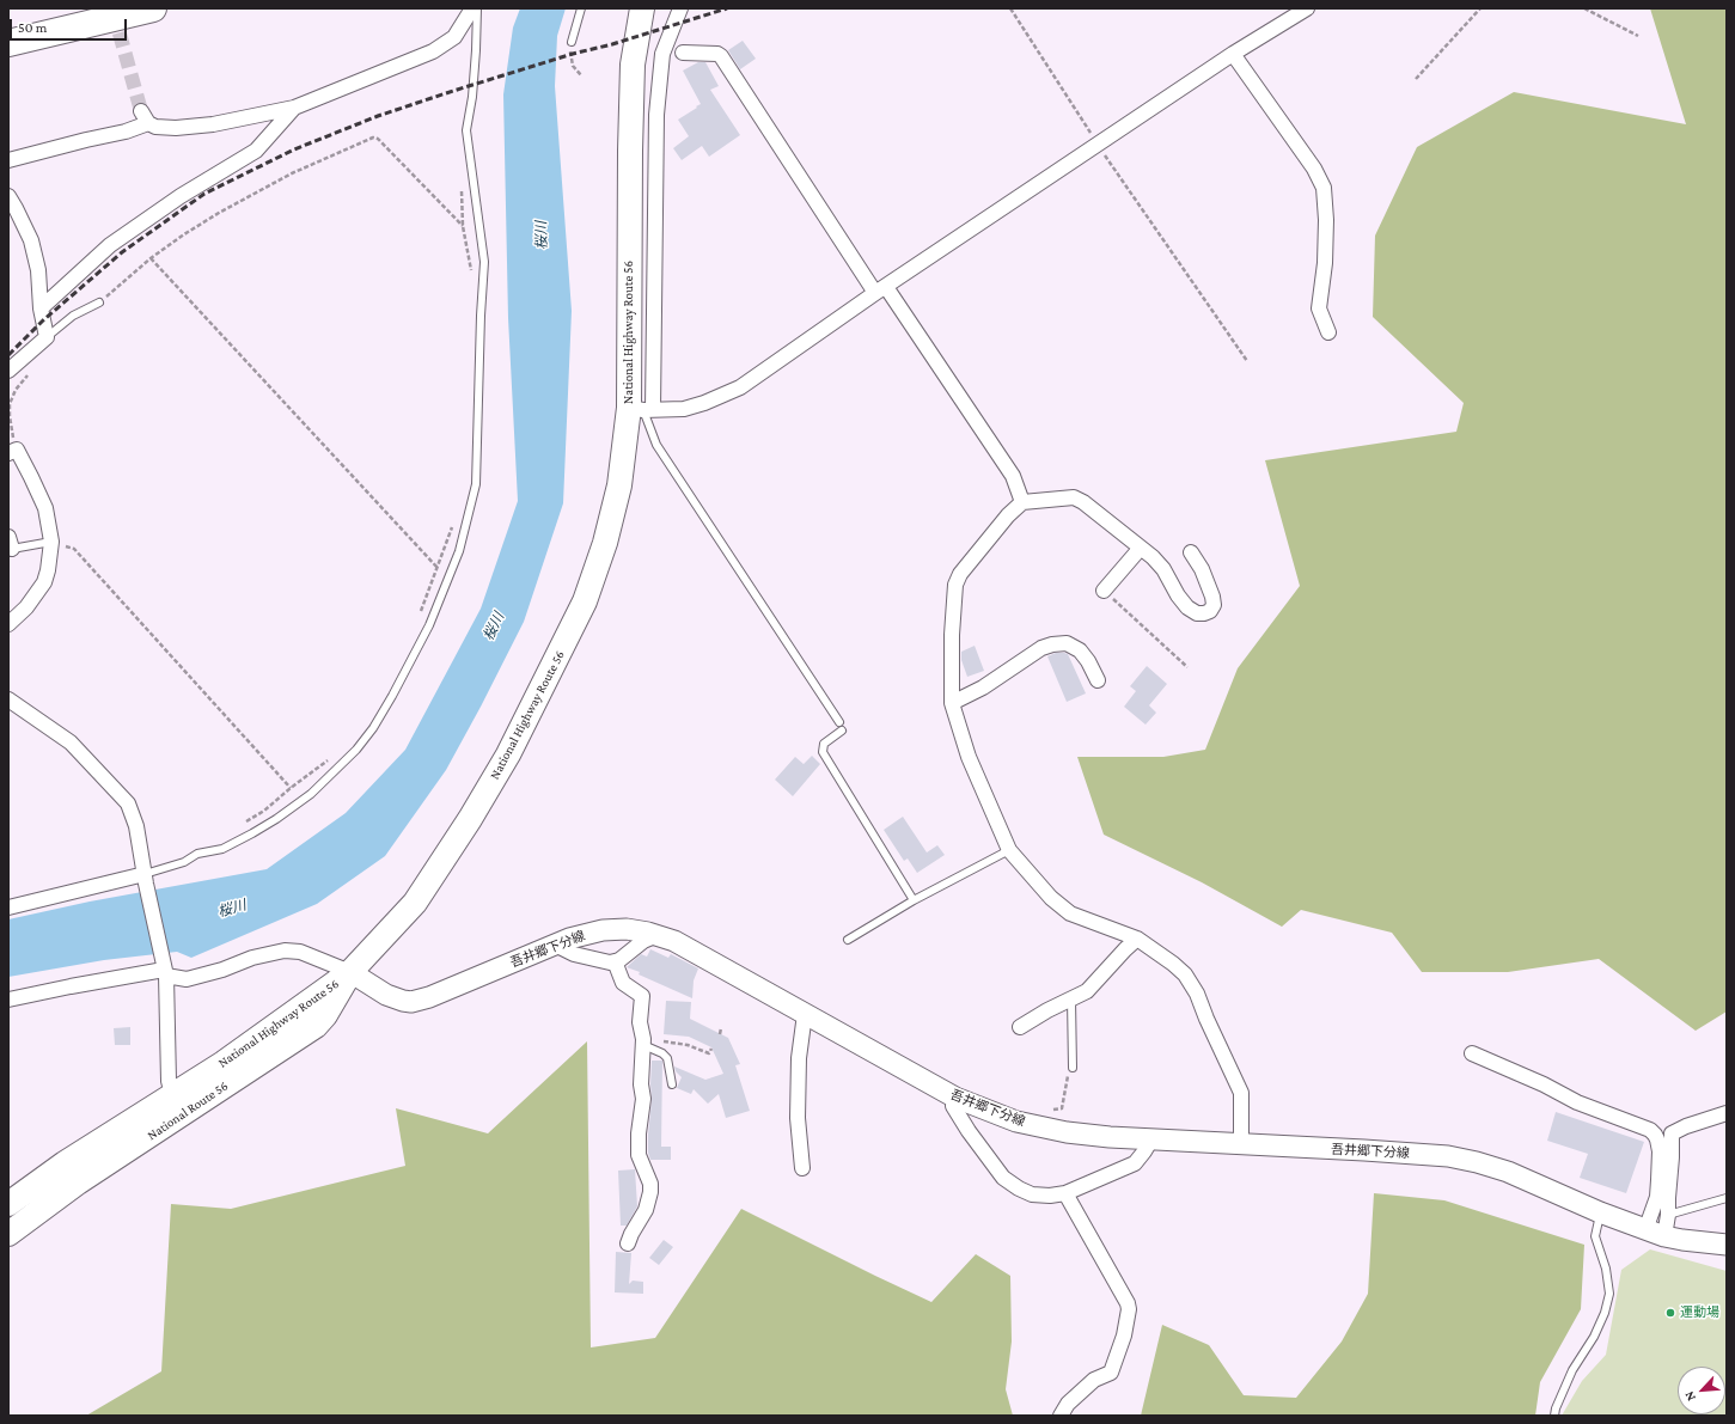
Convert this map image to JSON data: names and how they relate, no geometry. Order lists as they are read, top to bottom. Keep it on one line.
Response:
{"streets":{"highway":["National Highway Route 56","National Route 56"],"main road":["吾井郷下分線"]},"crossings":[["National Highway Route 56","吾井郷下分線"],["National Highway Route 56","National Route 56"],["吾井郷下分線","National Route 56"]],"water":["桜川"],"places":["運動場"],"scale_bar":"50 m","north":"bottom left"}
